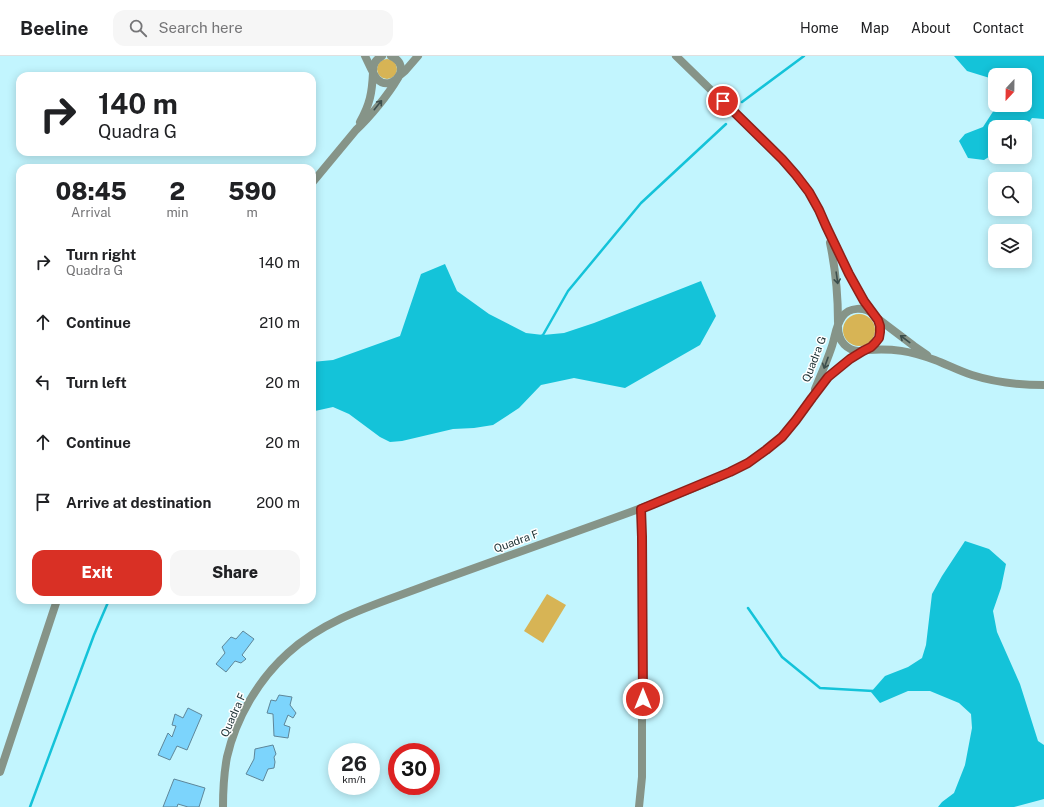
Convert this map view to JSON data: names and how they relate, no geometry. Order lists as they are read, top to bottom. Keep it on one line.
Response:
{"streets":{"street":["Quadra G","Quadra F"]},"crossings":[["Quadra G","Quadra F"]],"north":"bottom","page":{"header":"Beeline","search":"Search here","nav":["Home","Map","About","Contact"],"turn":["140 m","Quadra G"],"eta":["08:45","Arrival","2","min","590","m"],"list":[{"name":"Turn right","note":"Quadra G","value":"140 m"},{"name":"Continue","value":"210 m"},{"name":"Turn left","value":"20 m"},{"name":"Continue","value":"20 m"},{"name":"Arrive at destination","value":"200 m"}],"buttons":["Exit","Share"],"speed":"26 km/h","limit":"30"}}
